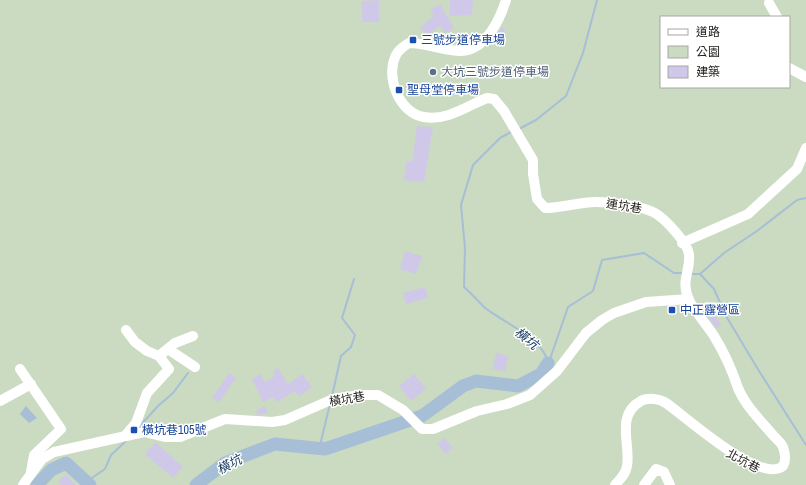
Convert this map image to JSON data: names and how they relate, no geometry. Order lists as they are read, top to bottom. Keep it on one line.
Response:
{"streets":{"street":["連坑巷","橫坑巷","北坑巷"]},"crossings":[["連坑巷","橫坑巷"],["連坑巷","北坑巷"],["橫坑巷","北坑巷"]],"water":["橫坑"],"places":{"transit":["三號步道停車場","聖母堂停車場","中正露營區","橫坑巷105號"],"other":["大坑三號步道停車場"]},"legend":["道路","公園","建築"]}
